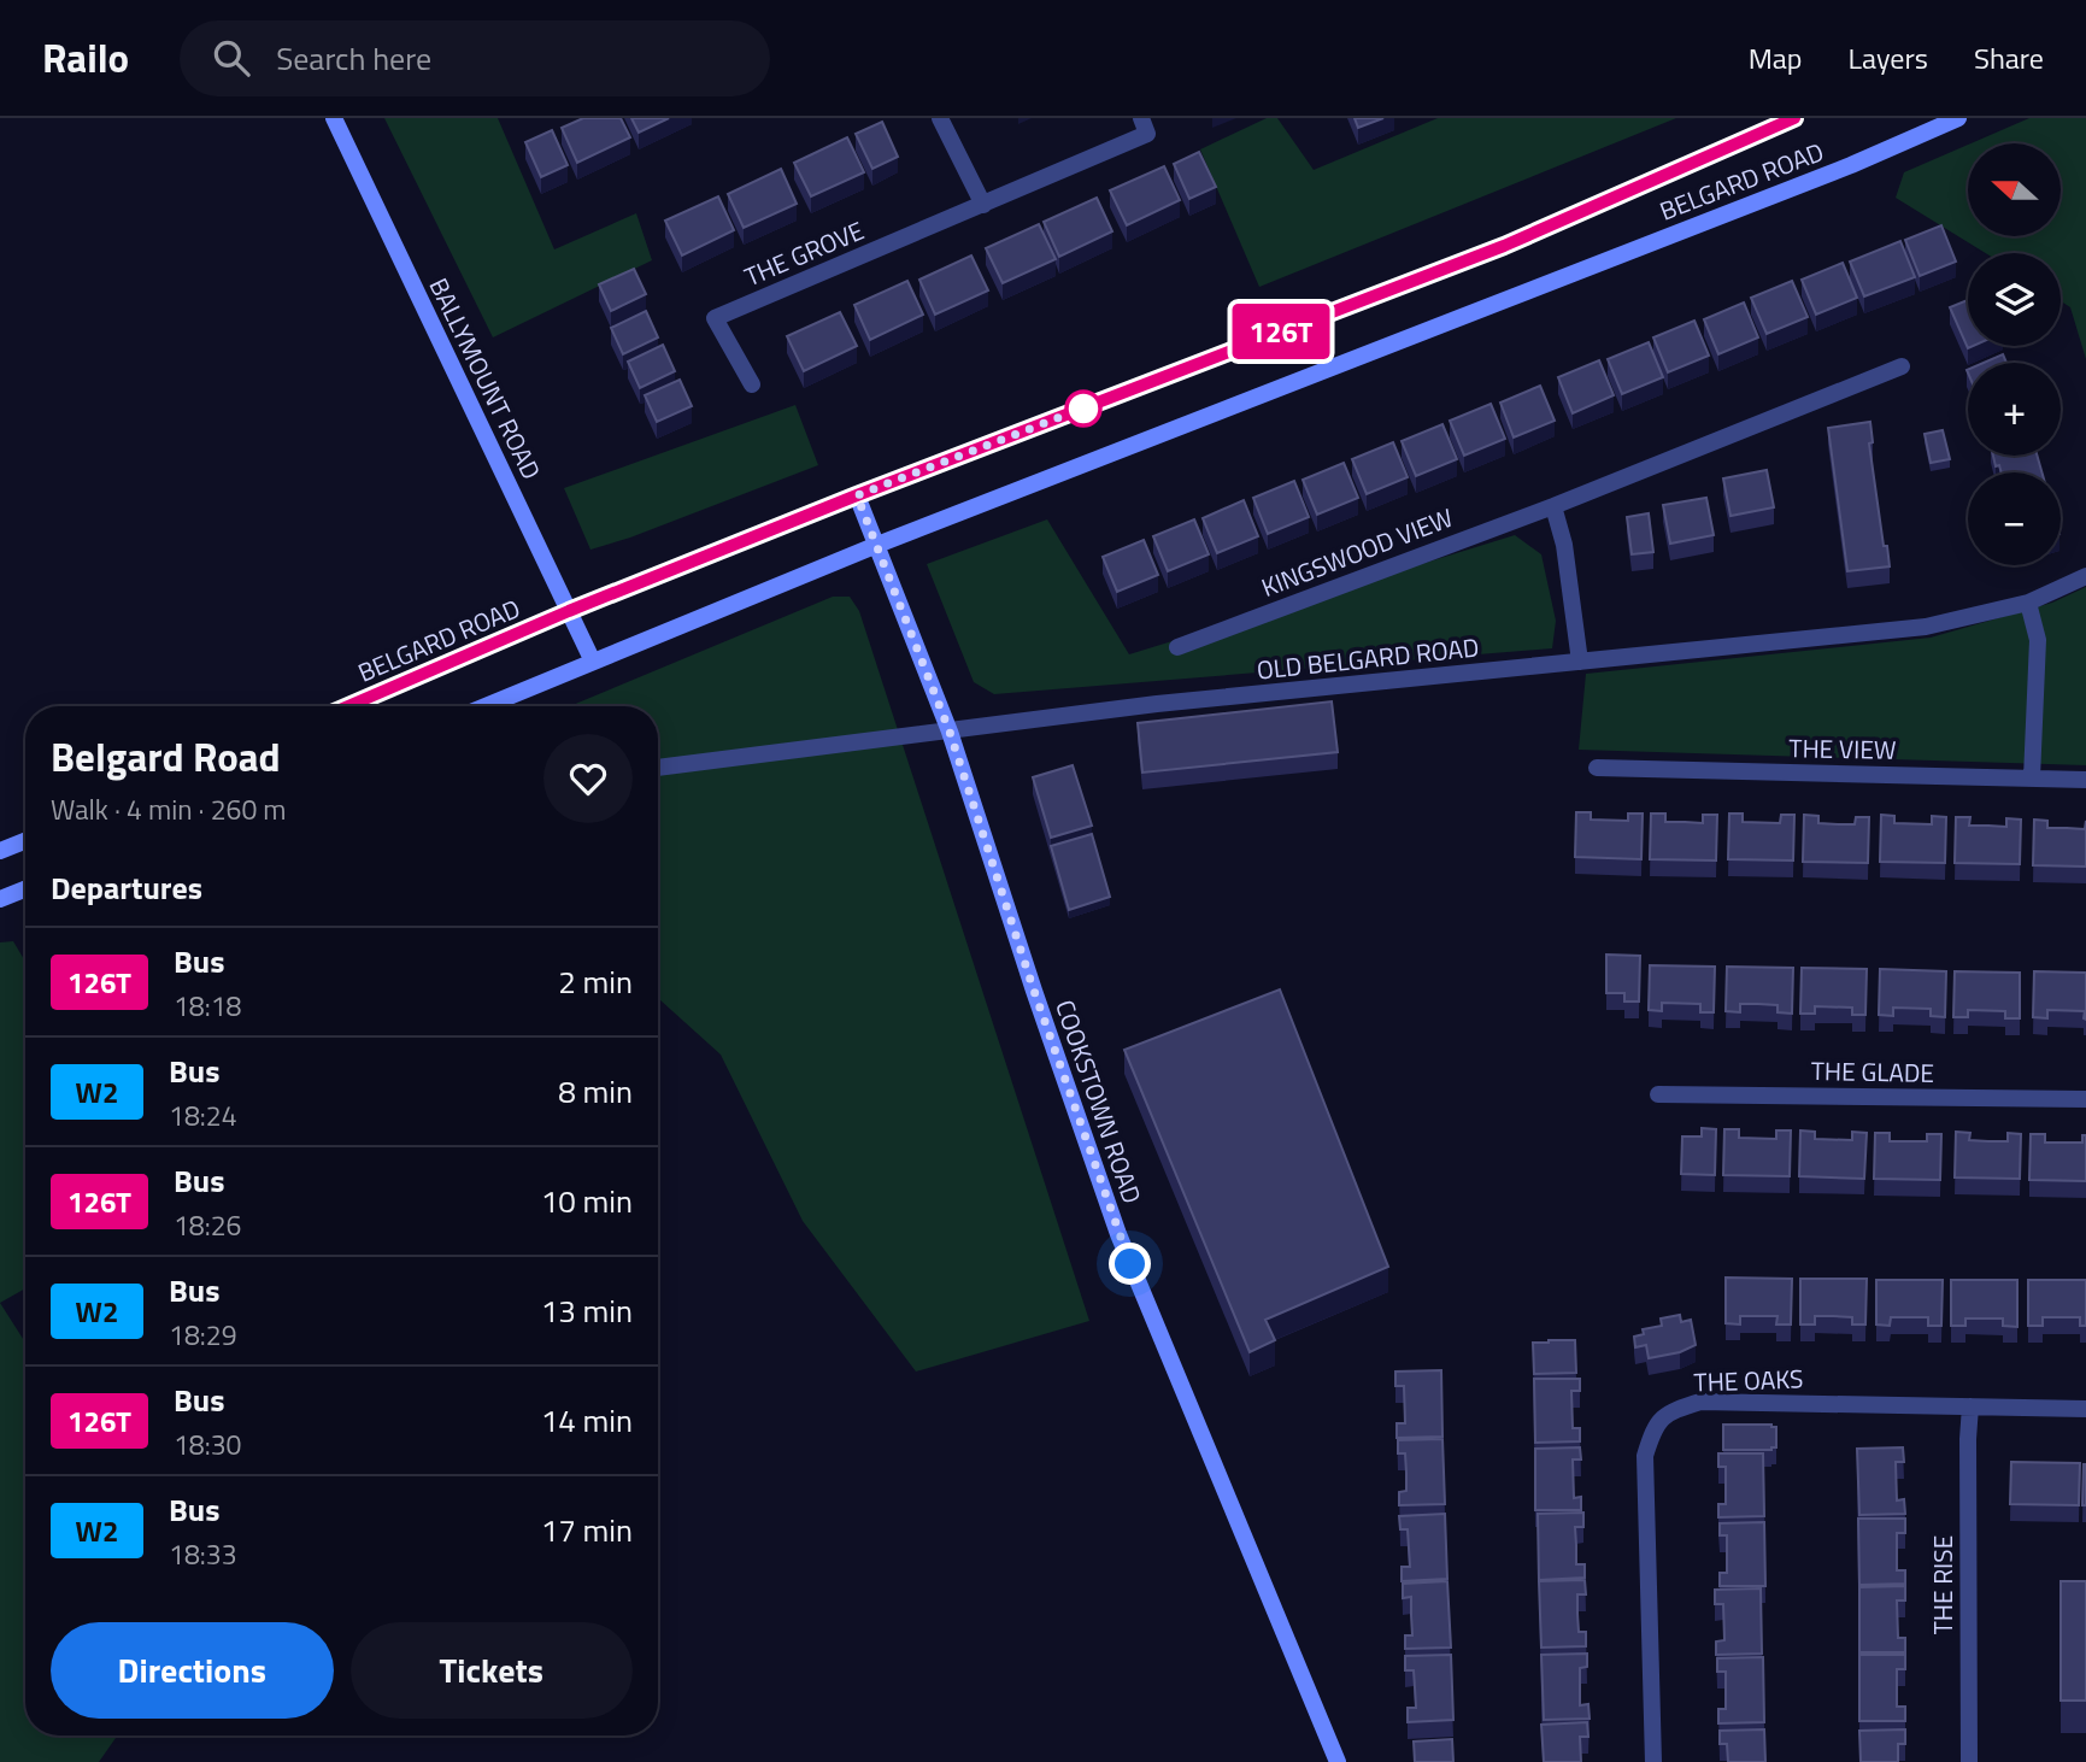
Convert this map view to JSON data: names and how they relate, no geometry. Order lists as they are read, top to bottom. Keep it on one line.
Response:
{"streets":{"main road":["BELGARD ROAD","BALLYMOUNT ROAD","COOKSTOWN ROAD"],"street":["THE GROVE","KINGSWOOD VIEW","OLD BELGARD ROAD","THE VIEW","THE GLADE","THE OAKS","THE RISE"]},"crossings":[["BELGARD ROAD","BALLYMOUNT ROAD"],["BELGARD ROAD","COOKSTOWN ROAD"],["OLD BELGARD ROAD","COOKSTOWN ROAD"],["THE OAKS","THE RISE"]],"lines":["bus line 126T"],"north":"left","page":{"header":"Railo","search":"Search here","nav":["Map","Layers","Share"],"on_map":"126T","map_buttons":["+","−"],"heading":[["Belgard Road","Walk · 4 min · 260 m"],"Departures"],"list":[{"mark":"126T","name":"Bus","note":"18:18","value":"2 min"},{"mark":"W2","name":"Bus","note":"18:24","value":"8 min"},{"mark":"126T","name":"Bus","note":"18:26","value":"10 min"},{"mark":"W2","name":"Bus","note":"18:29","value":"13 min"},{"mark":"126T","name":"Bus","note":"18:30","value":"14 min"},{"mark":"W2","name":"Bus","note":"18:33","value":"17 min"}],"buttons":["Directions","Tickets"]}}
